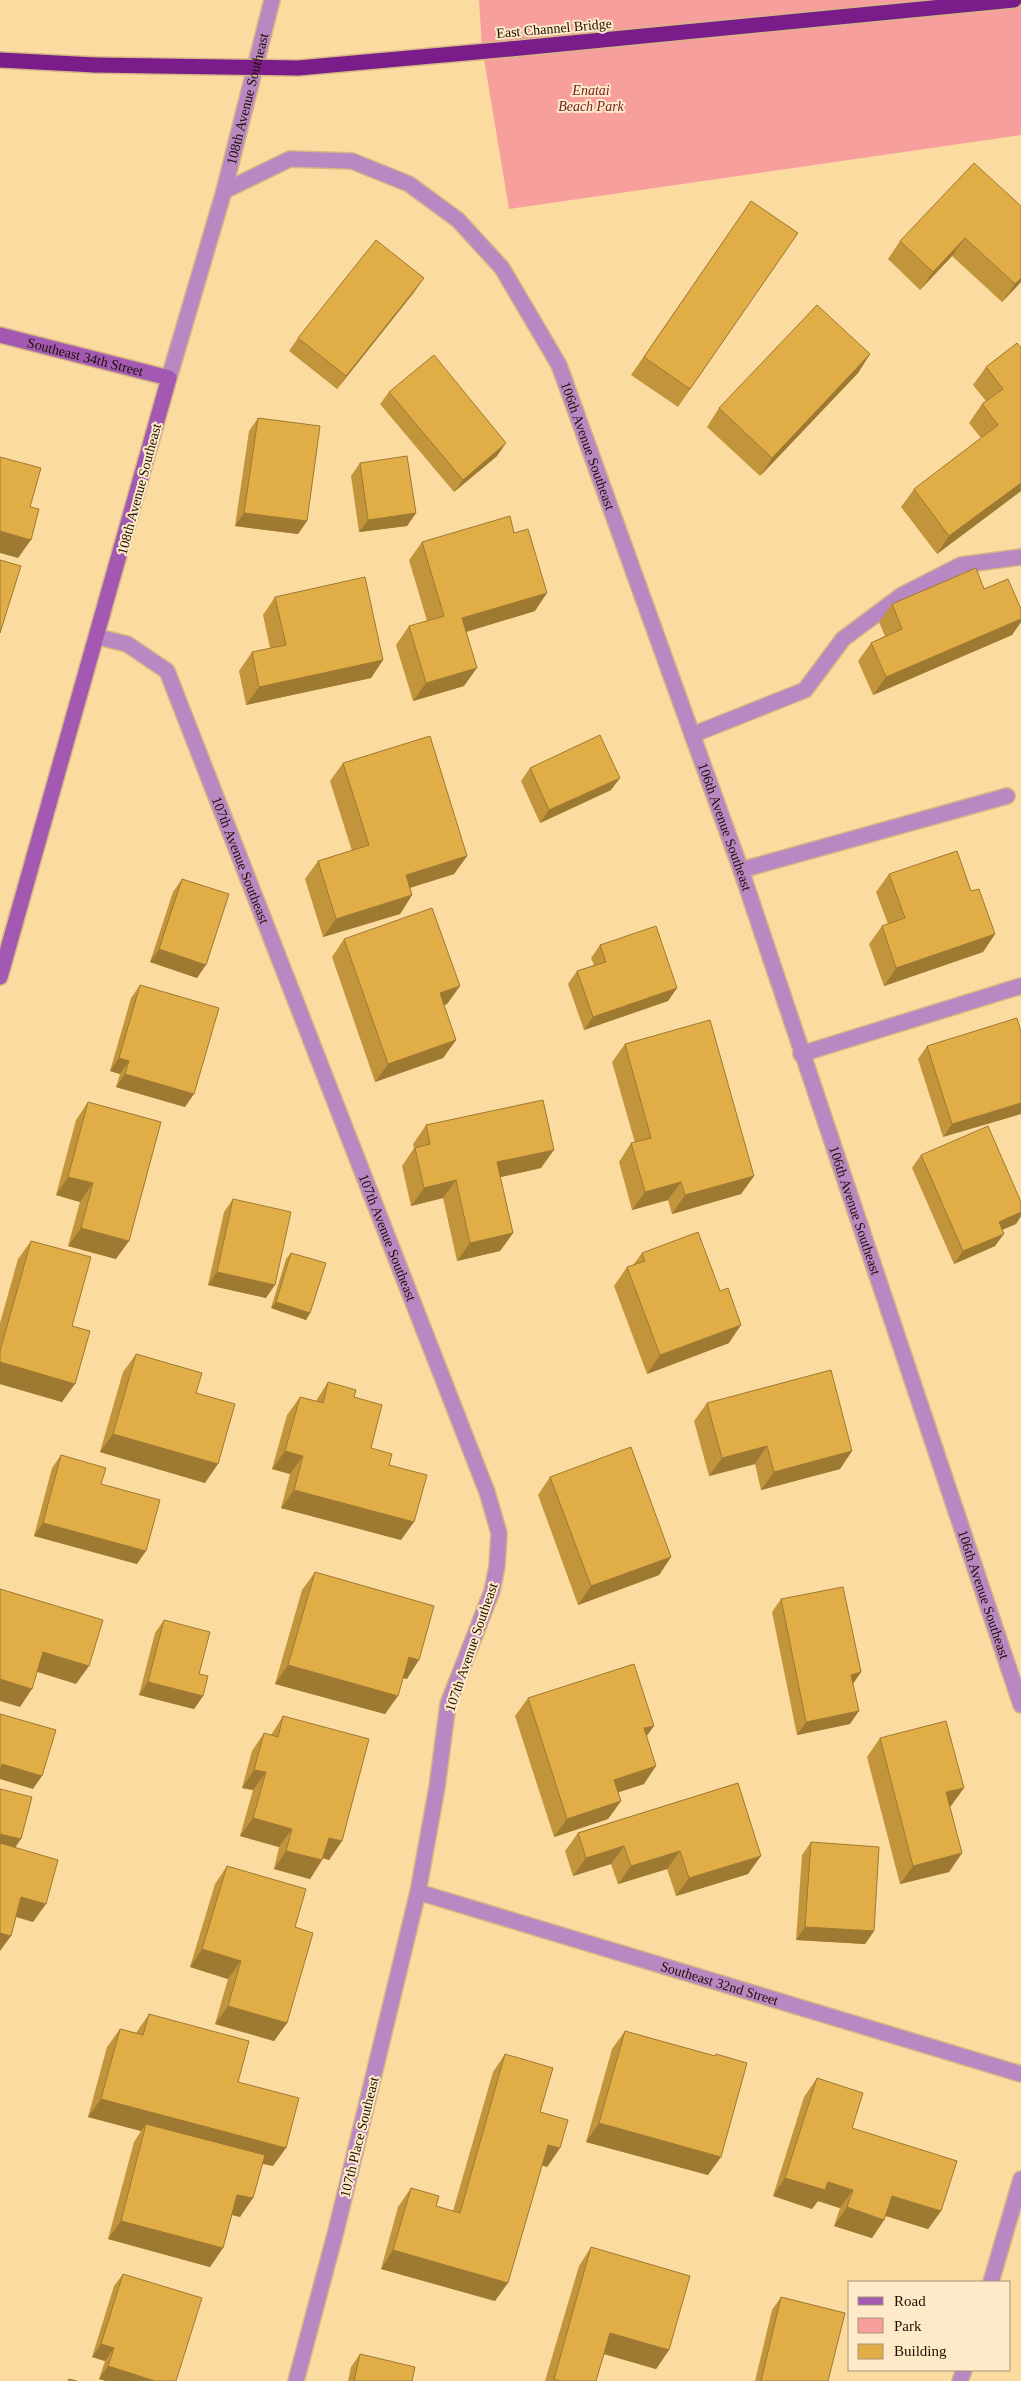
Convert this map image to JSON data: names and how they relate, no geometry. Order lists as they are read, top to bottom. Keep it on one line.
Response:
{"streets":{"highway":["East Channel Bridge"],"street":["108th Avenue Southeast","Southeast 34th Street","106th Avenue Southeast","107th Avenue Southeast","Southeast 32nd Street","107th Place Southeast"]},"crossings":[["108th Avenue Southeast","Southeast 34th Street"],["108th Avenue Southeast","106th Avenue Southeast"],["108th Avenue Southeast","107th Avenue Southeast"],["107th Avenue Southeast","Southeast 32nd Street"],["107th Avenue Southeast","107th Place Southeast"],["Southeast 32nd Street","107th Place Southeast"]],"parks":["Enatai Beach Park"],"legend":["Road","Park","Building"]}
